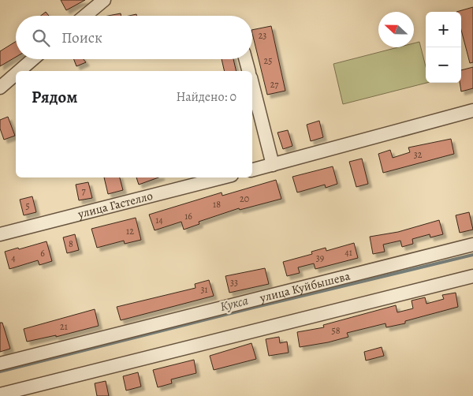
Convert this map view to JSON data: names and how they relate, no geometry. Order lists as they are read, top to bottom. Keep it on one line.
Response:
{"streets":{"street":["улица Гастелло","улица Куйбышева"]},"water":["Кукса"],"house_numbers":["23","25","27","32","7","20","18","5","16","14","12","8","41","6","4","39","33","31","21","58"],"north":"left","page":{"map_buttons":["+","−"],"search":"Поиск","heading":["Рядом","Найдено: 0"]}}
